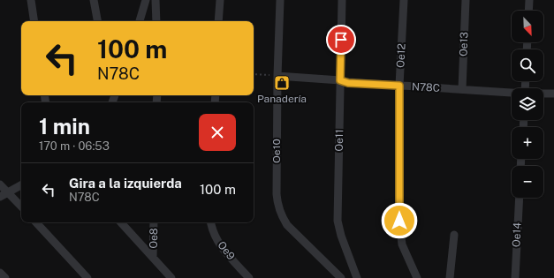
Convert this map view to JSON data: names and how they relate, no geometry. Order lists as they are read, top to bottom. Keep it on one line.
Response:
{"streets":{"street":["Oe13","Oe12","N78C","Oe11","Oe10","Oe14","Oe8","Oe9"]},"crossings":[["Oe13","N78C"],["Oe12","N78C"],["N78C","Oe11"],["N78C","Oe10"]],"places":{"shop":["Panadería"]},"north":"bottom right","page":{"map_buttons":["+","−"],"turn":["100 m","N78C"],"heading":["1 min","170 m · 06:53"],"list":[{"name":"Gira a la izquierda","note":"N78C","value":"100 m"}]}}
